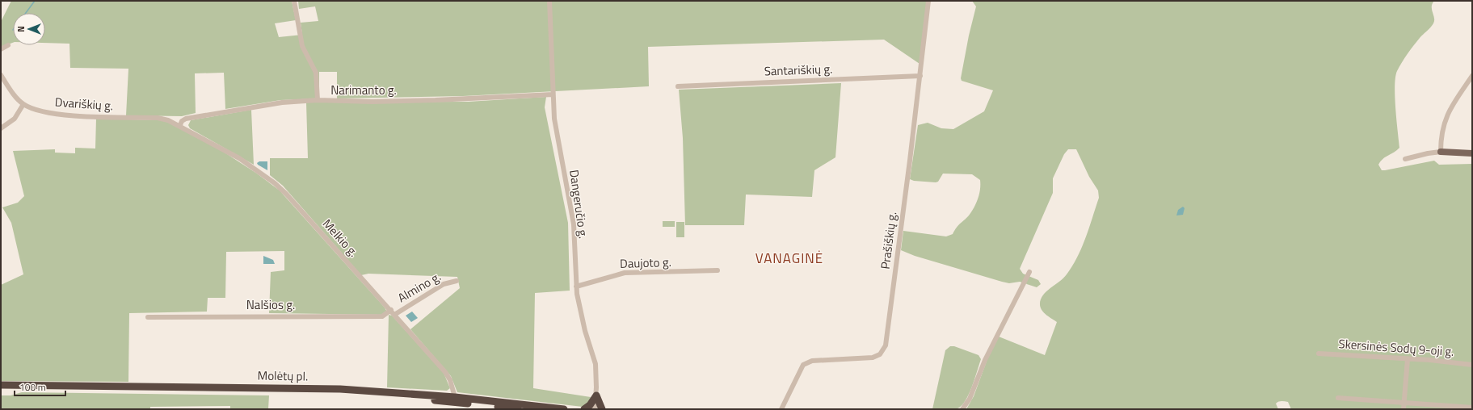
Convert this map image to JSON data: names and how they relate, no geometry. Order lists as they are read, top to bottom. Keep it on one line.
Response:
{"streets":{"highway":["Molėtų pl."],"street":["Santariškių g.","Narimanto g.","Dvariškių g.","Dangeručio g.","Melkio g.","Prašiškių g.","Daujoto g.","Almino g.","Nalšios g.","Skersinės Sodų 9-oji g."]},"crossings":[["Santariškių g.","Prašiškių g."],["Narimanto g.","Dvariškių g."],["Narimanto g.","Dangeručio g."],["Narimanto g.","Melkio g."],["Dvariškių g.","Melkio g."],["Dangeručio g.","Daujoto g."],["Melkio g.","Almino g."],["Melkio g.","Nalšios g."],["Melkio g.","Molėtų pl."]],"districts":["VANAGINĖ"],"scale_bar":"100 m","north":"left"}
